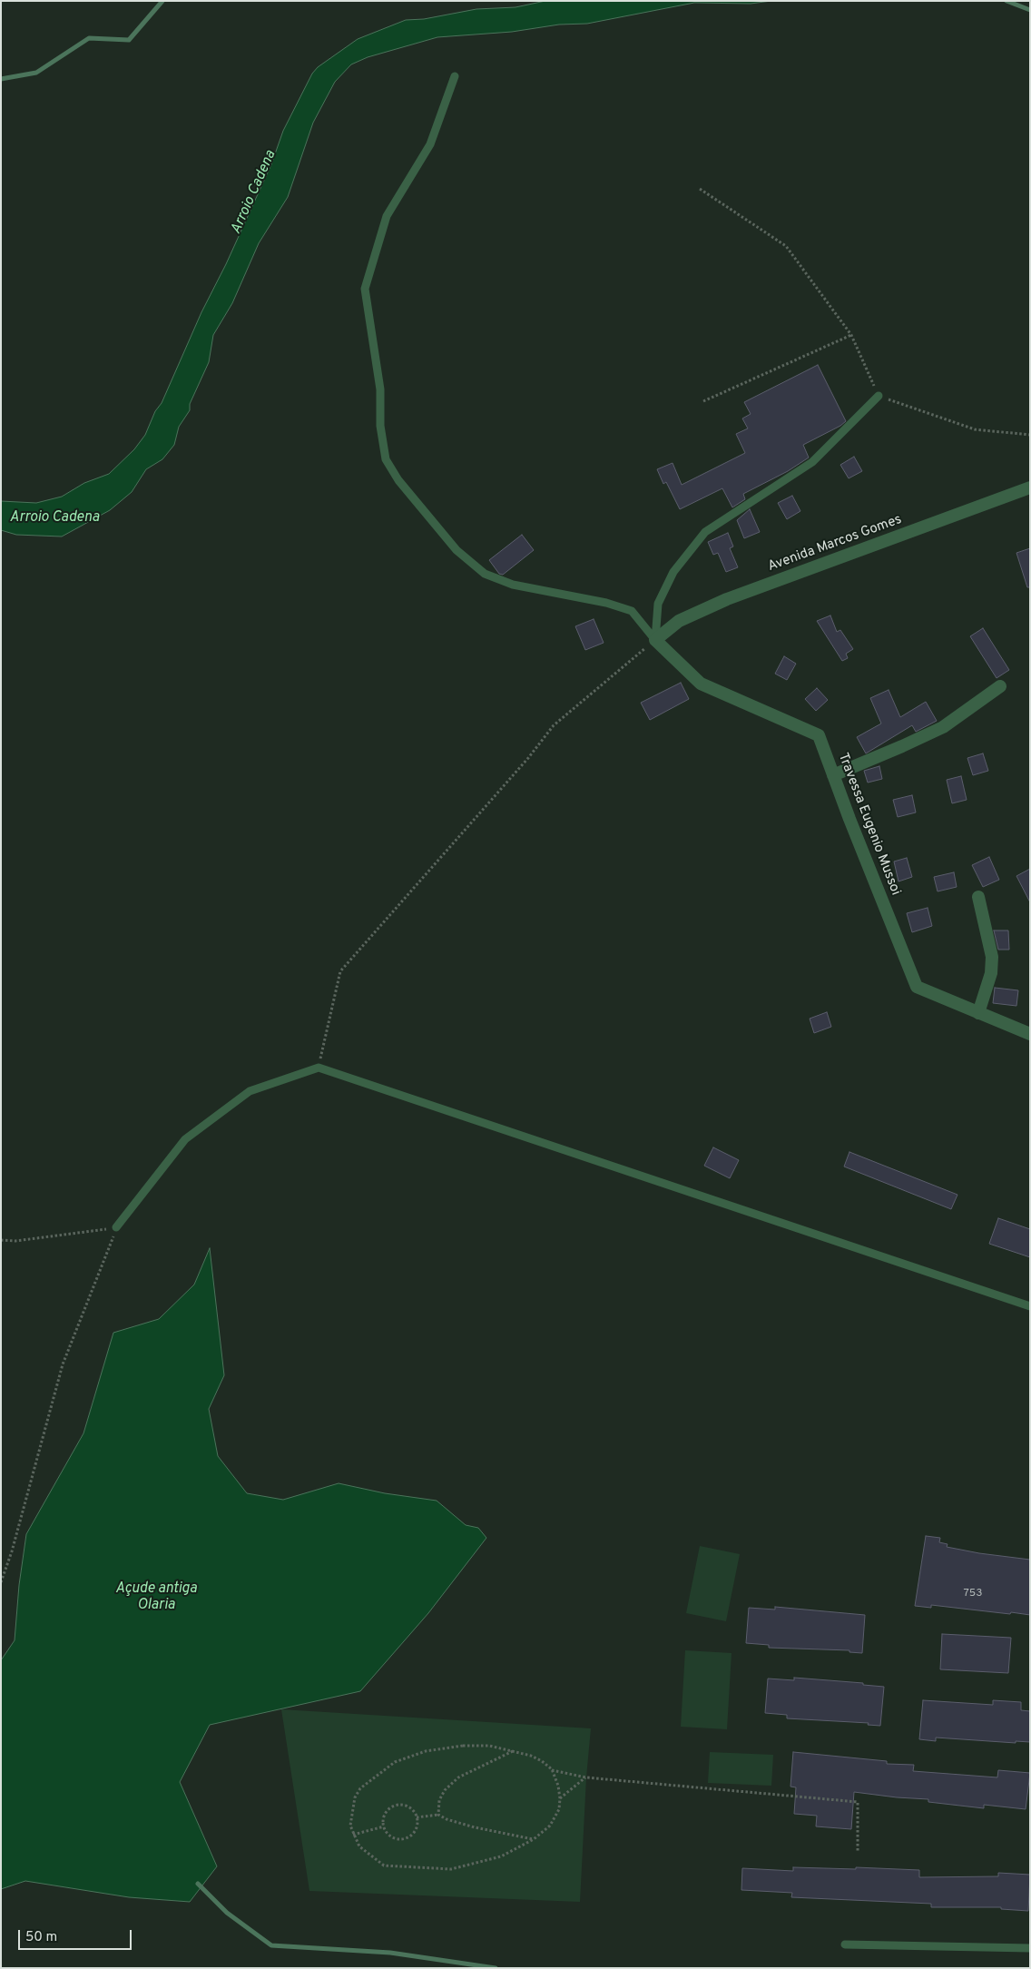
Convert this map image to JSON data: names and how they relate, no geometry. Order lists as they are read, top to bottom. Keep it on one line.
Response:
{"streets":{"street":["Avenida Marcos Gomes","Travessa Eugenio Mussoi"]},"crossings":[["Avenida Marcos Gomes","Travessa Eugenio Mussoi"]],"water":["Arroio Cadena","Açude antiga Olaria"],"house_numbers":["753"],"scale_bar":"50 m"}
